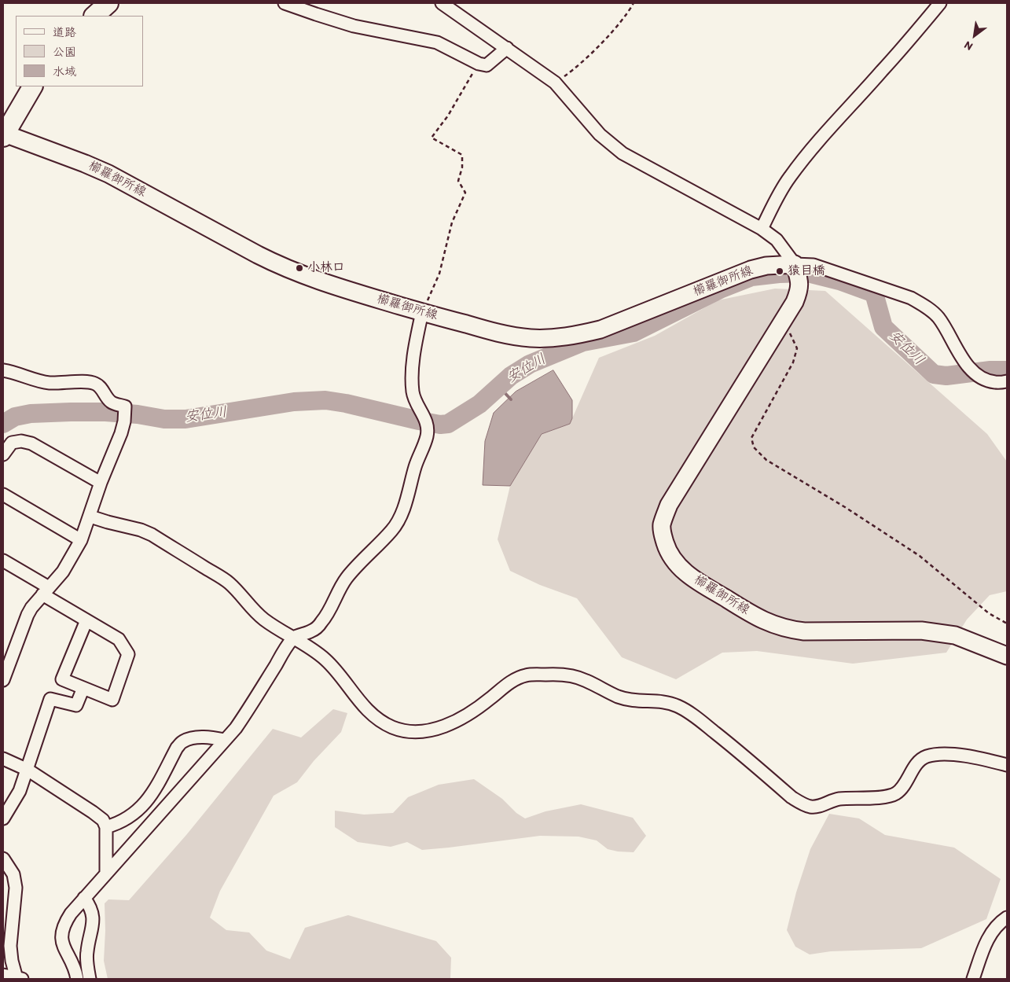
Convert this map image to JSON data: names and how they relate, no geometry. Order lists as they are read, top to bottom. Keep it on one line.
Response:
{"streets":{"main road":["櫛羅御所線"]},"water":["安位川"],"places":["小林口","猿目橋"],"legend":["道路","公園","水域"],"north":"bottom left"}
